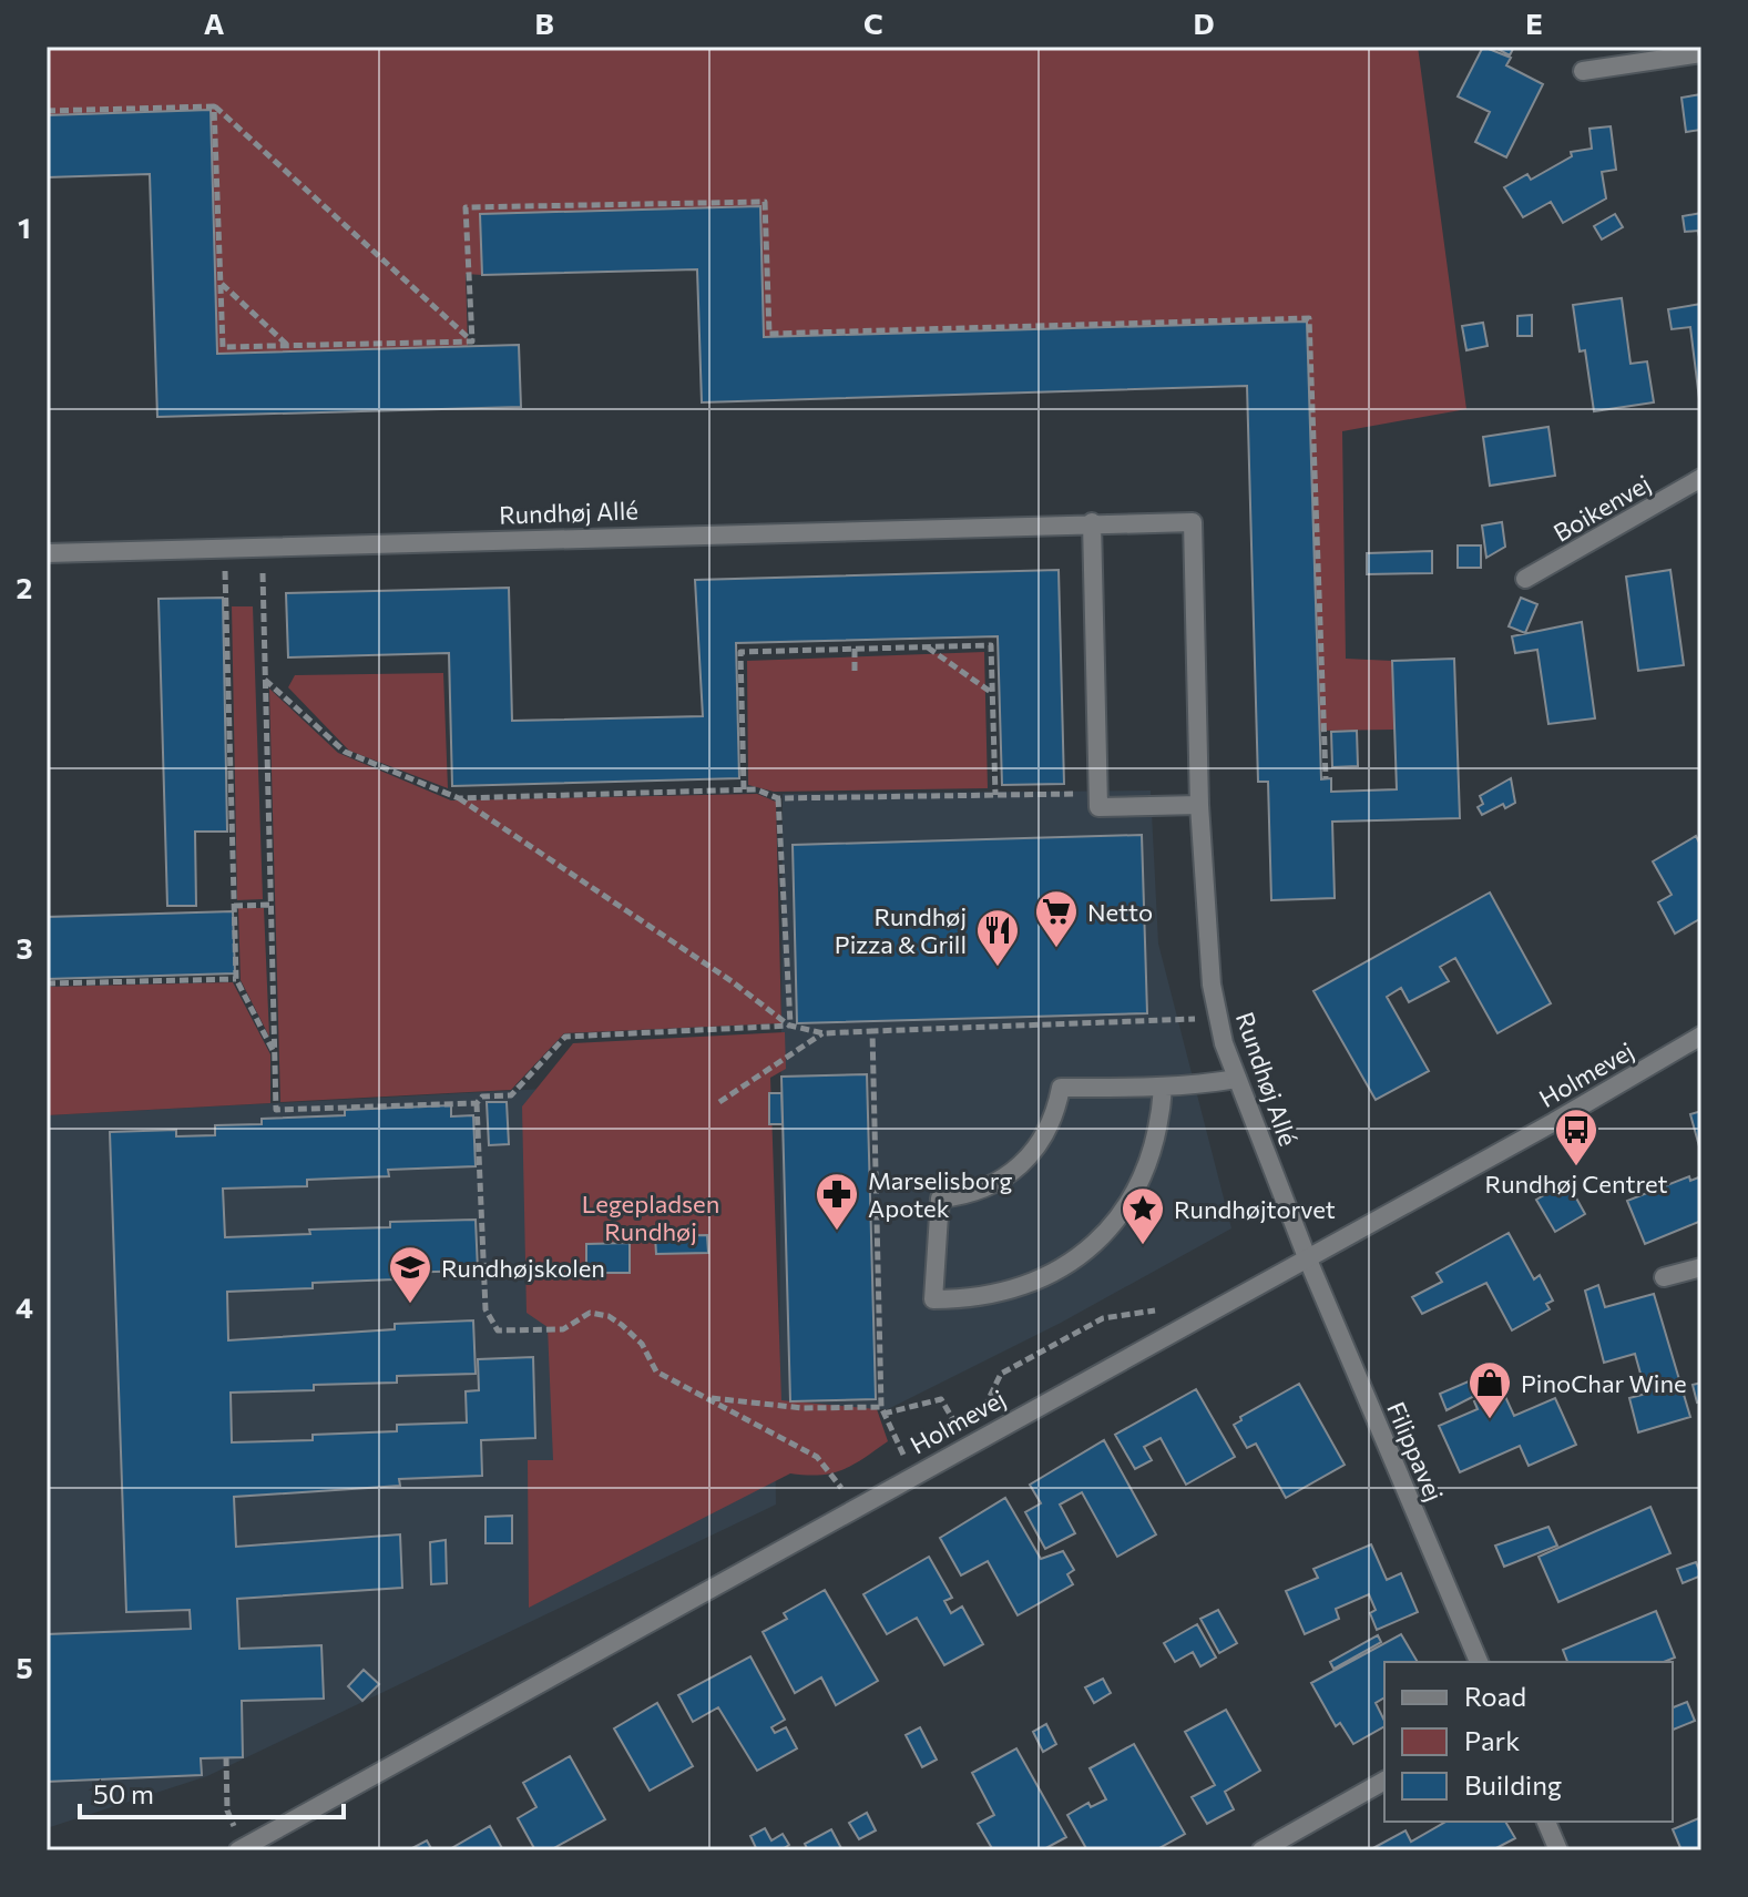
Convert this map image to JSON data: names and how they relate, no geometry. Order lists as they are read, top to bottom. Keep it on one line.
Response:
{"streets":{"street":["Boikenvej","Rundhøj Allé","Holmevej","Filippavej"]},"crossings":[["Rundhøj Allé","Holmevej"],["Rundhøj Allé","Filippavej"],["Holmevej","Filippavej"]],"parks":["Legepladsen Rundhøj"],"places":{"supermarket":["Netto"],"restaurant":["Rundhøj Pizza & Grill"],"bus stop":["Rundhøj Centret"],"pharmacy":["Marselisborg Apotek"],"place":["Rundhøjtorvet"],"school or university":["Rundhøjskolen"],"shop":["PinoChar Wine"]},"legend":["Road","Park","Building"],"scale_bar":"50 m","grid":{"columns":["A","B","C","D","E"],"rows":["1","2","3","4","5"]}}
